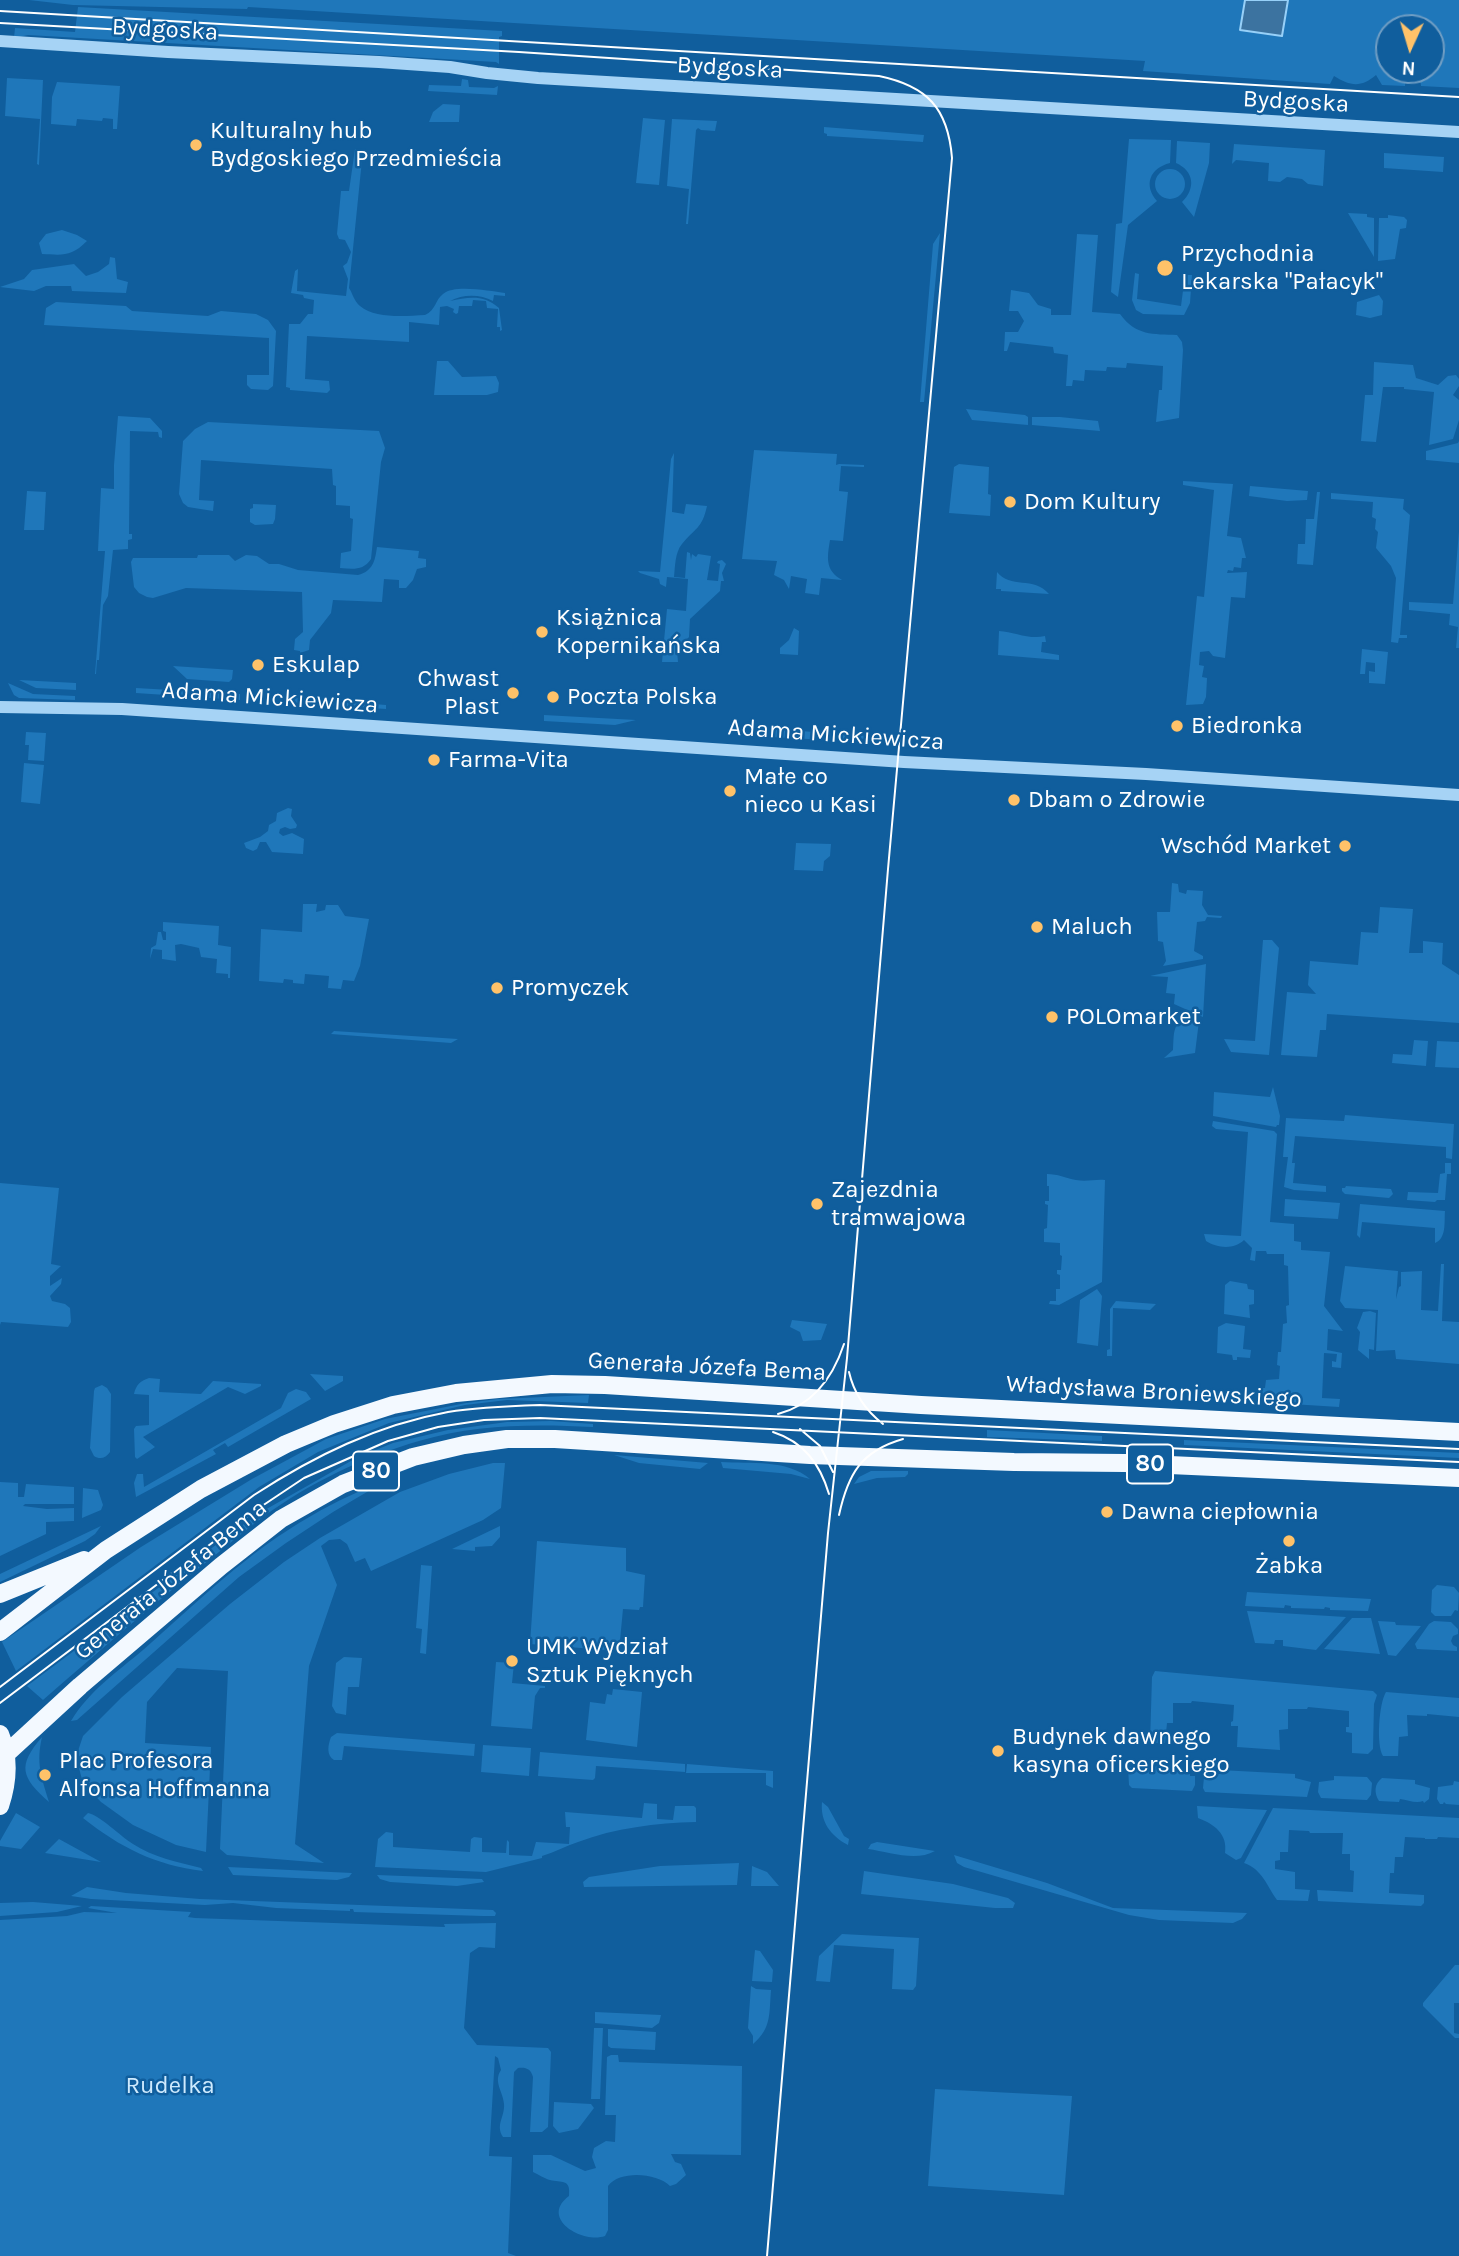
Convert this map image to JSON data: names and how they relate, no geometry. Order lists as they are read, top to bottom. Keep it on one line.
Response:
{"streets":{"main road":["Generała Józefa Bema","Władysława Broniewskiego","80"],"street":["Bydgoska","Adama Mickiewicza"]},"crossings":[["Generała Józefa Bema","Władysława Broniewskiego"]],"parks":["Rudelka"],"places":["Kulturalny hub Bydgoskiego Przedmieścia","Przychodnia Lekarska \"Pałacyk\"","Dom Kultury","Książnica Kopernikańska","Eskulap","Chwast Plast","Poczta Polska","Biedronka","Farma-Vita","Małe co nieco u Kasi","Dbam o Zdrowie","Wschód Market","Maluch","Promyczek","POLOmarket","Zajezdnia tramwajowa","Dawna ciepłownia","Żabka","UMK Wydział Sztuk Pięknych","Budynek dawnego kasyna oficerskiego","Plac Profesora Alfonsa Hoffmanna"],"north":"bottom"}
